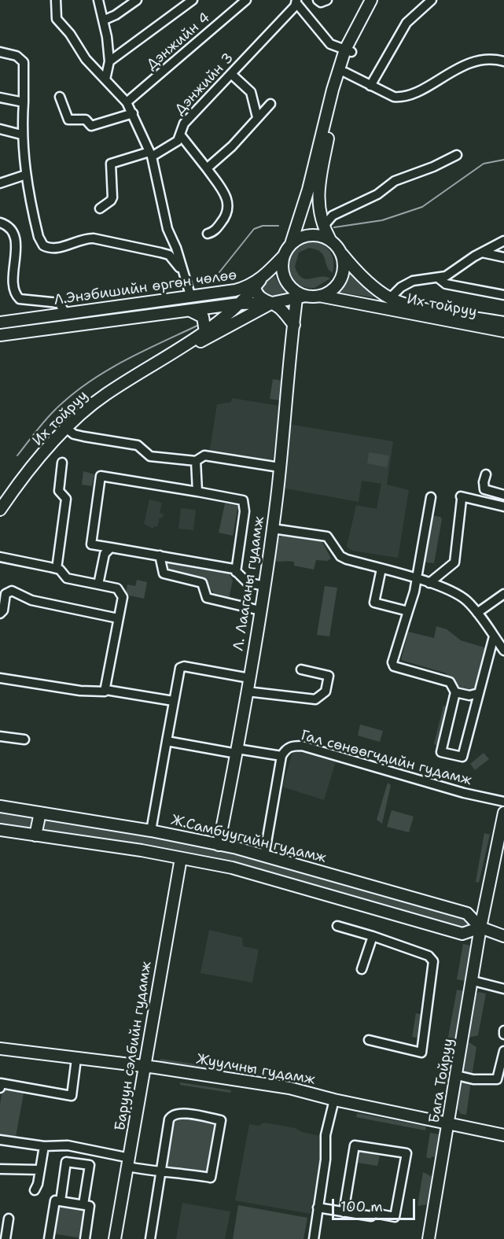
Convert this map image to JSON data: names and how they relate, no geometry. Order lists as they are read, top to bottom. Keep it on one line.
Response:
{"streets":{"main road":["Л.Энэбишийн өргөн чөлөө","Их тойруу","Л. Лааганы гудамж","Ж.Самбуугийн гудамж","Баруун сэлбийн гудамж","Жуулчны гудамж","Бага Тойруу"],"street":["Дэнжийн 4","Дэнжийн 3","Гал сөнөөгчдийн гудамж"]},"crossings":[["Л.Энэбишийн өргөн чөлөө","Их тойруу"],["Л.Энэбишийн өргөн чөлөө","Л. Лааганы гудамж"],["Их тойруу","Л. Лааганы гудамж"],["Л. Лааганы гудамж","Ж.Самбуугийн гудамж"],["Ж.Самбуугийн гудамж","Бага Тойруу"],["Баруун сэлбийн гудамж","Жуулчны гудамж"],["Жуулчны гудамж","Бага Тойруу"]],"scale_bar":"100 m"}
